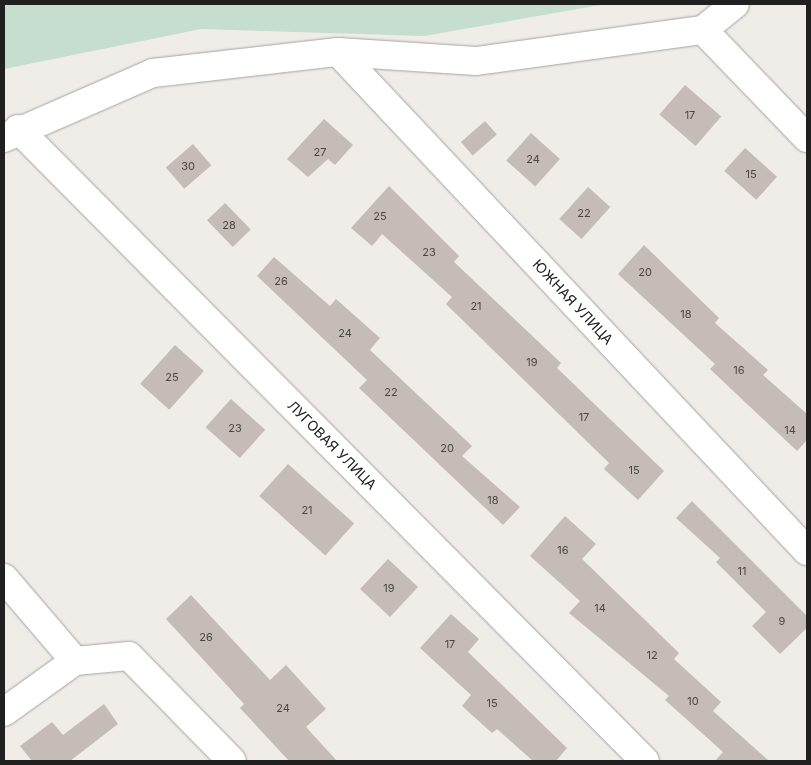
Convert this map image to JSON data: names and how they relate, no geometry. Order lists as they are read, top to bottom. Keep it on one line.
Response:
{"streets":{"street":["ЮЖНАЯ УЛИЦА","ЛУГОВАЯ УЛИЦА"]},"house_numbers":["17","27","24","30","15","22","25","28","23","20","26","21","18","24","19","16","25","22","17","23","14","20","15","18","21","16","11","19","14","9","26","17","12","10","15","24"]}
